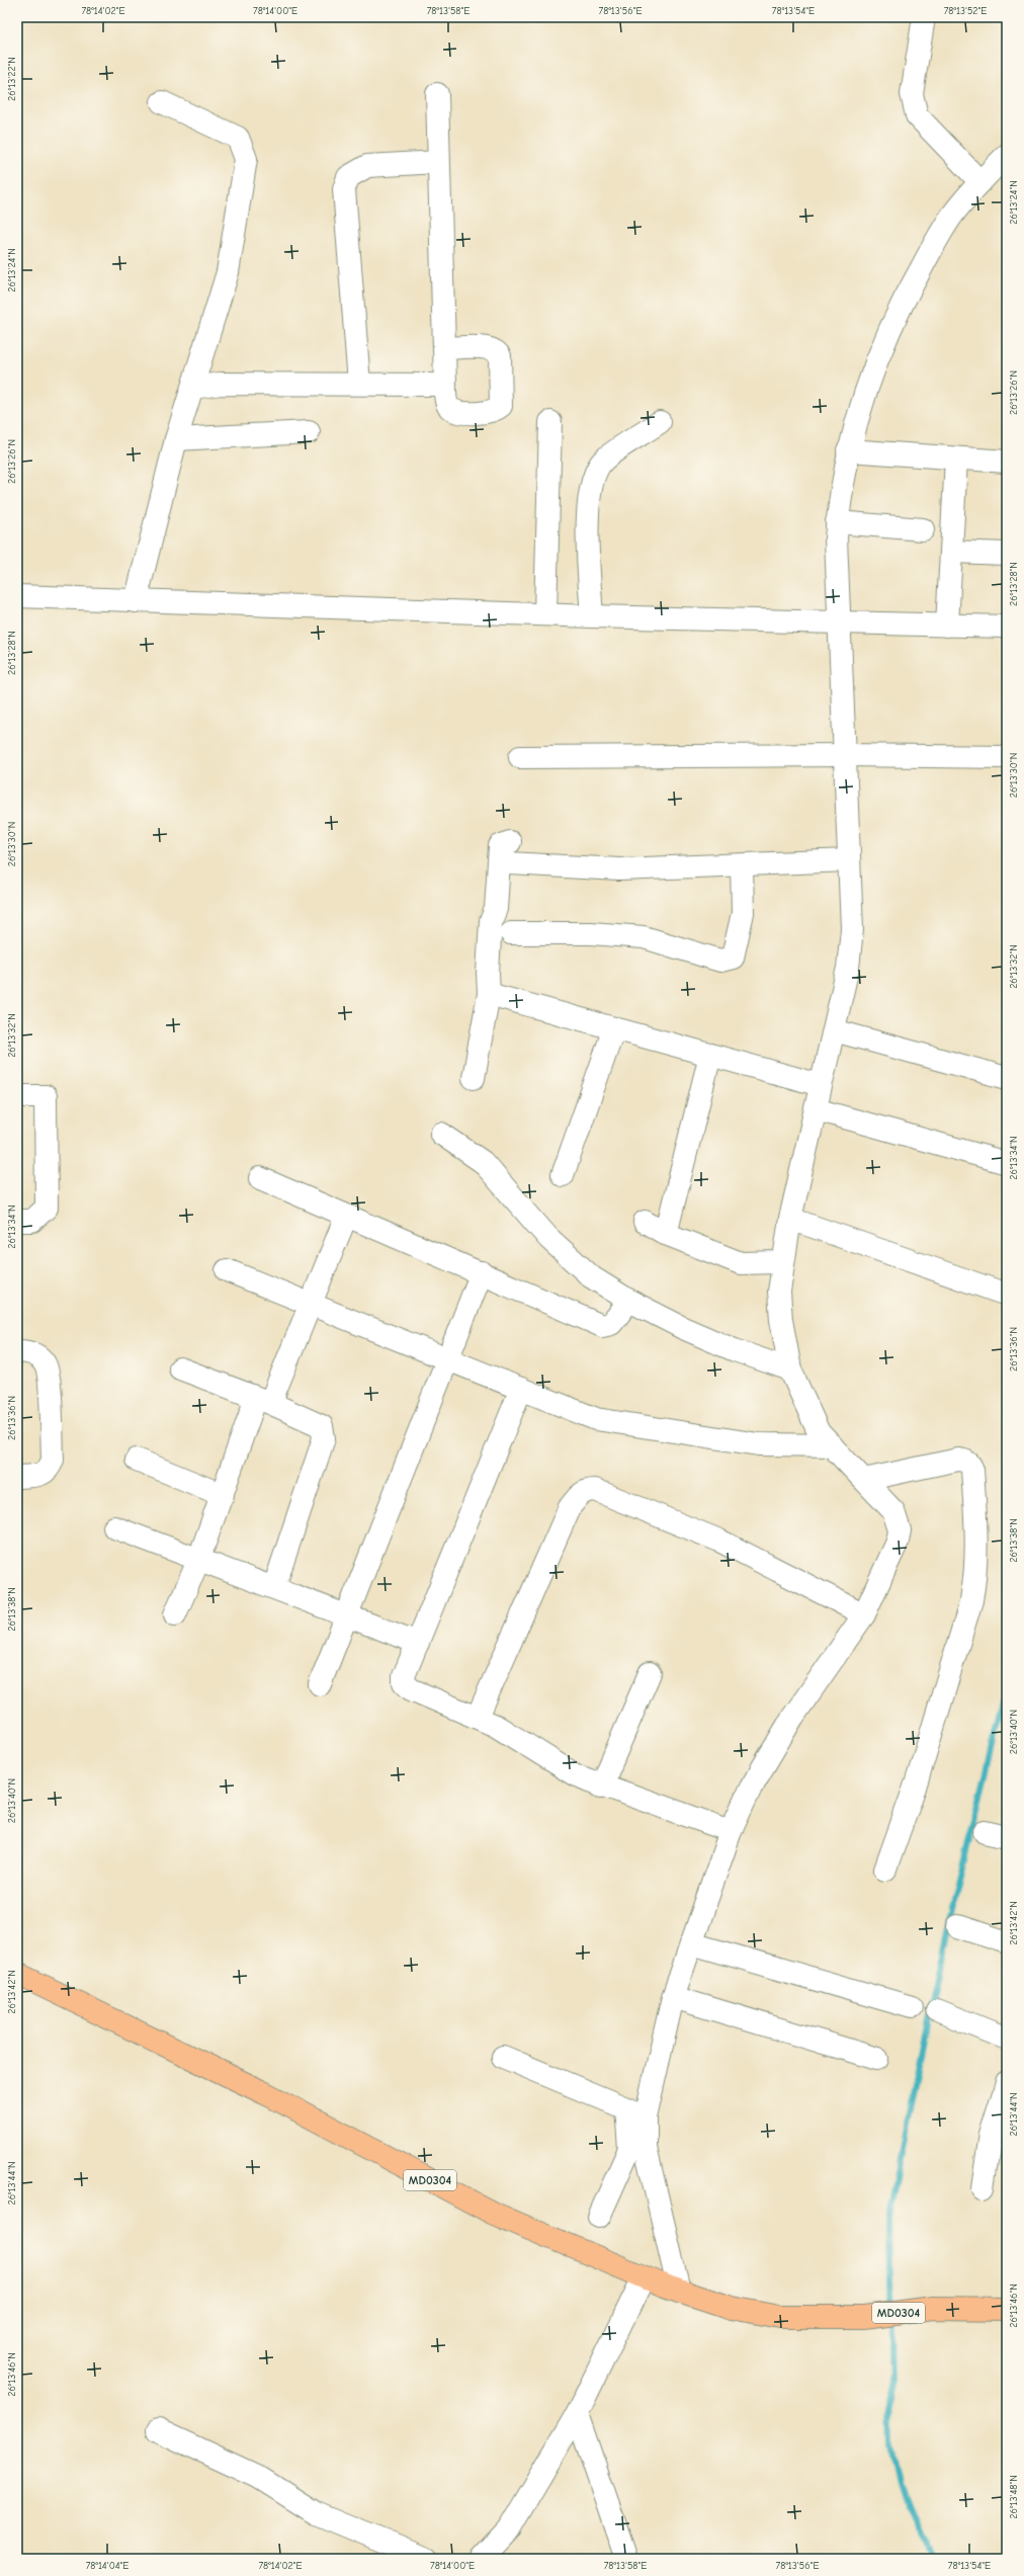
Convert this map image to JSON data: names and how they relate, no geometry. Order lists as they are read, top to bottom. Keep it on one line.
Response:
{"streets":{"main road":["MD0304"]},"coordinates":["78°14'02\"E","78°14'00\"E","78°13'58\"E","78°13'56\"E","78°13'54\"E","78°13'52\"E","26°13'22\"N","26°13'24\"N","26°13'26\"N","26°13'28\"N","26°13'30\"N","26°13'32\"N","26°13'34\"N","26°13'36\"N","26°13'38\"N","26°13'40\"N","26°13'42\"N","26°13'44\"N","26°13'46\"N","26°13'48\"N","78°14'04\"E"]}
